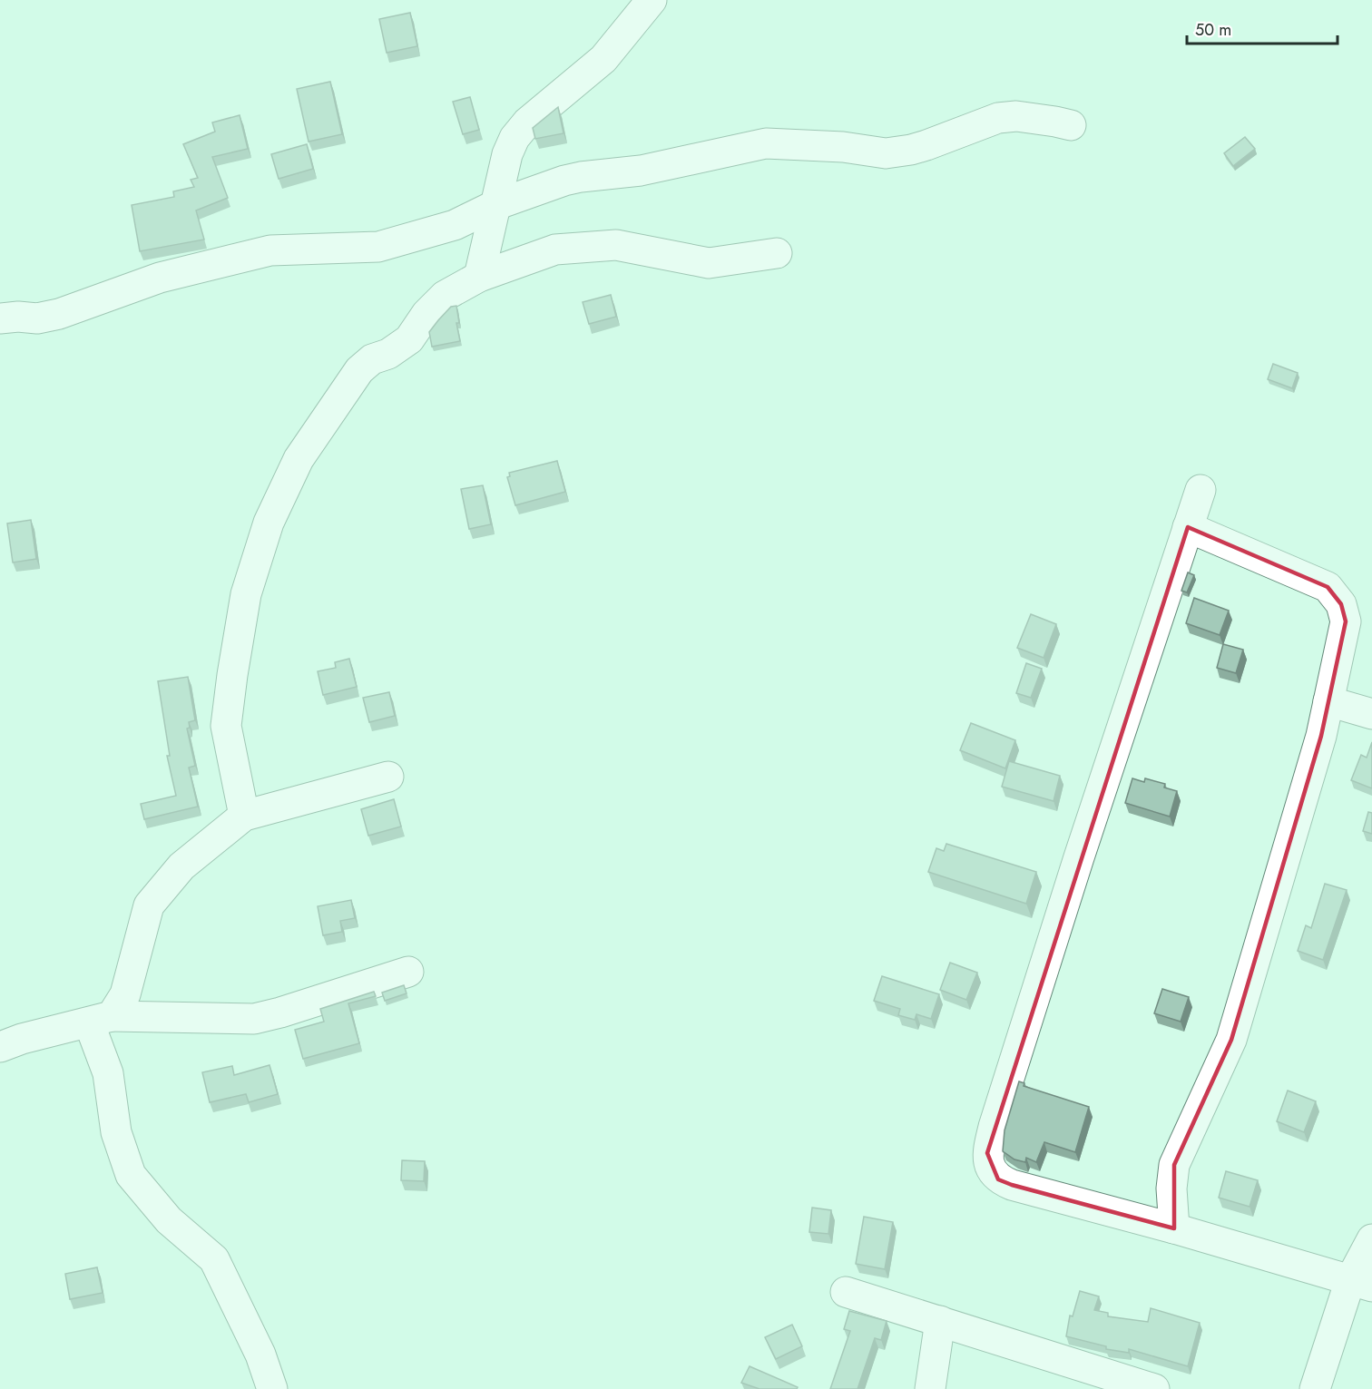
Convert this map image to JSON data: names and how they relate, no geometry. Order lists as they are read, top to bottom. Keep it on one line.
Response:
{"scale_bar":"50 m"}
